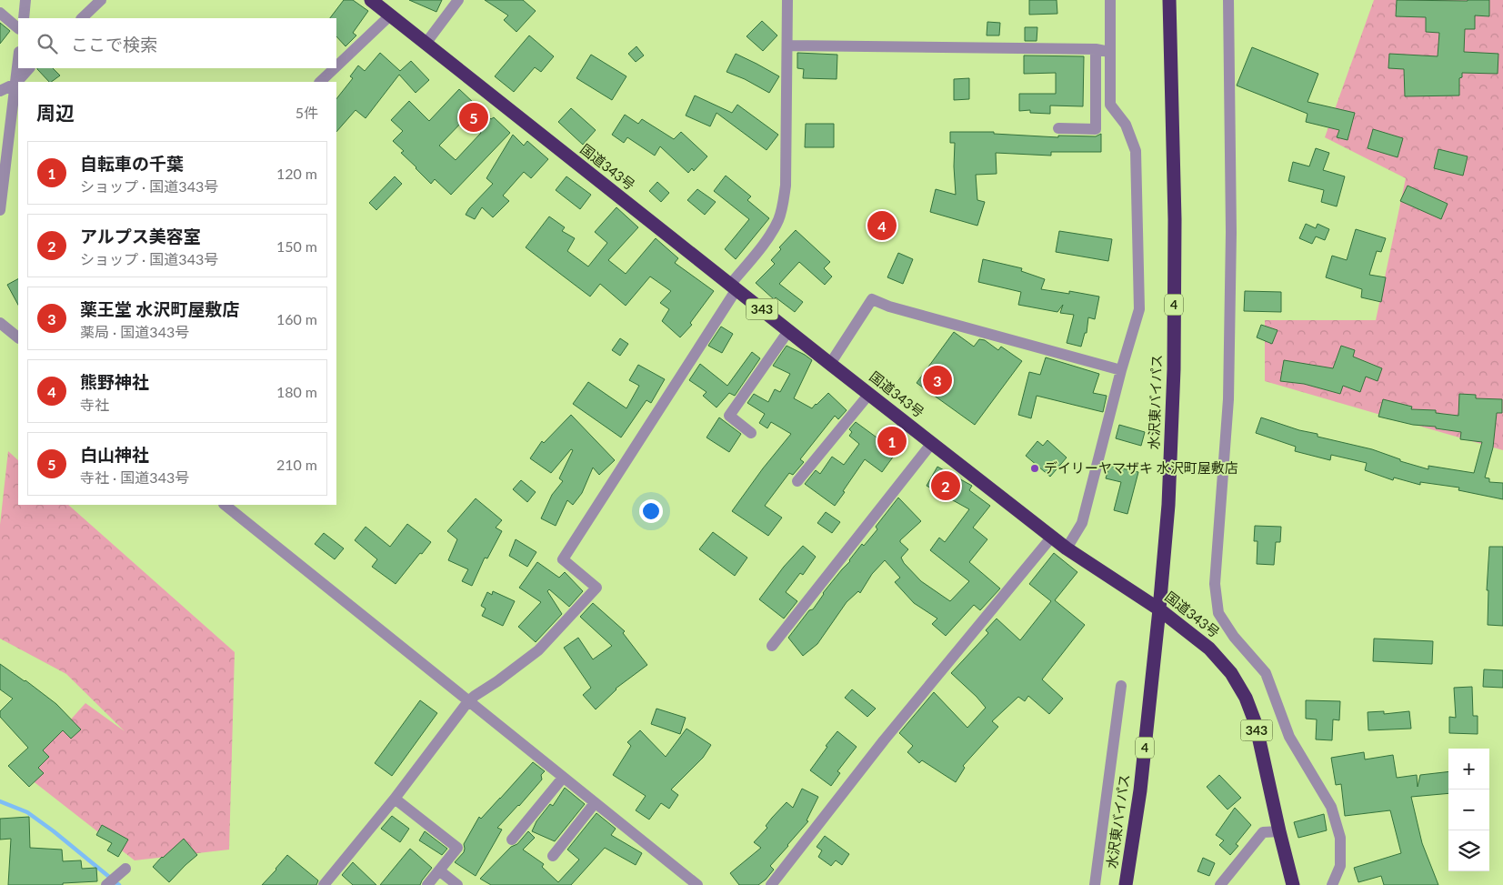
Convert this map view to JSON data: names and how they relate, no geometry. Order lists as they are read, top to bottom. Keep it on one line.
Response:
{"streets":{"highway":["国道343号","4","343","水沢東バイパス"]},"crossings":[["国道343号","水沢東バイパス"]],"places":["デイリーヤマザキ 水沢町屋敷店"],"page":{"search":"ここで検索","heading":["周辺","5件"],"pins":["5","4","3","1","2"],"list":[{"mark":"1","name":"自転車の千葉","note":"ショップ · 国道343号","value":"120 m"},{"mark":"2","name":"アルプス美容室","note":"ショップ · 国道343号","value":"150 m"},{"mark":"3","name":"薬王堂 水沢町屋敷店","note":"薬局 · 国道343号","value":"160 m"},{"mark":"4","name":"熊野神社","note":"寺社","value":"180 m"},{"mark":"5","name":"白山神社","note":"寺社 · 国道343号","value":"210 m"}],"map_buttons":["+","−"]}}
